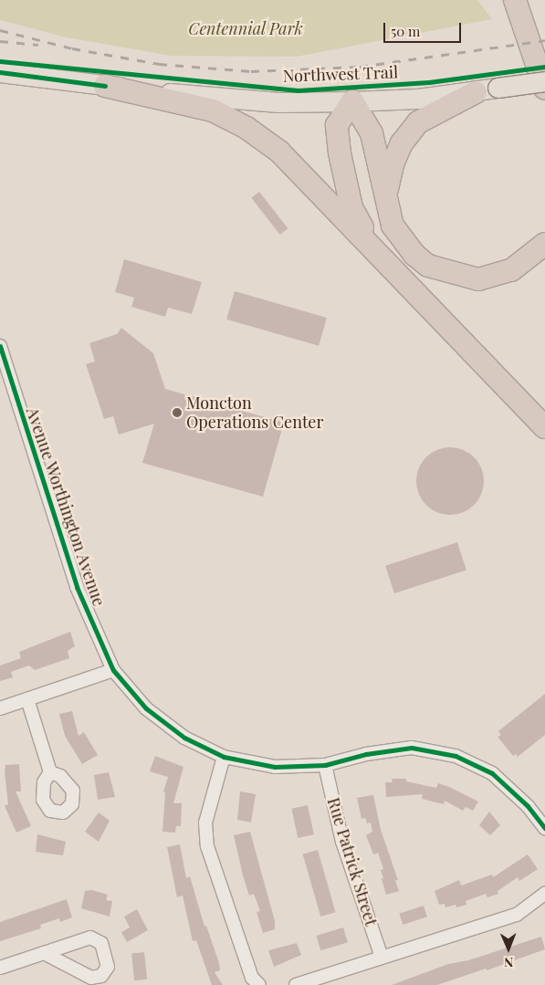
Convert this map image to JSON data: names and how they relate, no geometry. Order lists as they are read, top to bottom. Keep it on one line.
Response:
{"streets":{"street":["Avenue Worthington Avenue","Rue Patrick Street"],"cycle path":["Northwest Trail"]},"crossings":[["Avenue Worthington Avenue","Rue Patrick Street"]],"parks":["Centennial Park"],"places":["Moncton Operations Center"],"scale_bar":"50 m","north":"bottom"}
